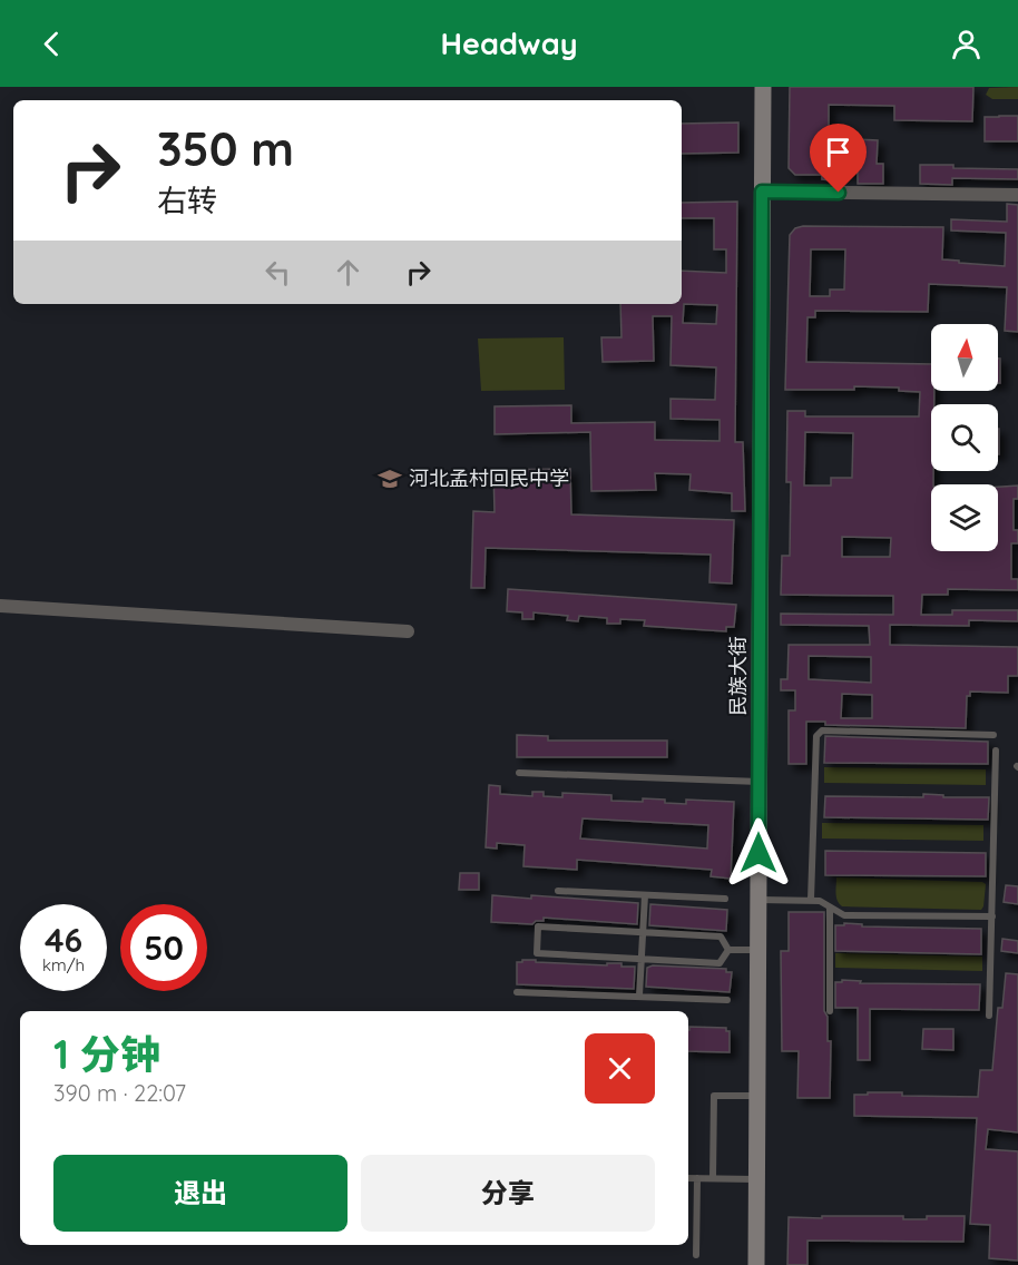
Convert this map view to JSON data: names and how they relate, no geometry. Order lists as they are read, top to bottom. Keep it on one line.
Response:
{"streets":{"main road":["民族大街"]},"places":{"school or university":["河北孟村回民中学"]},"north":"top","page":{"header":"Headway","turn":["350 m","右转"],"speed":"46 km/h","limit":"50","heading":["1 分钟","390 m · 22:07"],"buttons":["退出","分享"]}}
